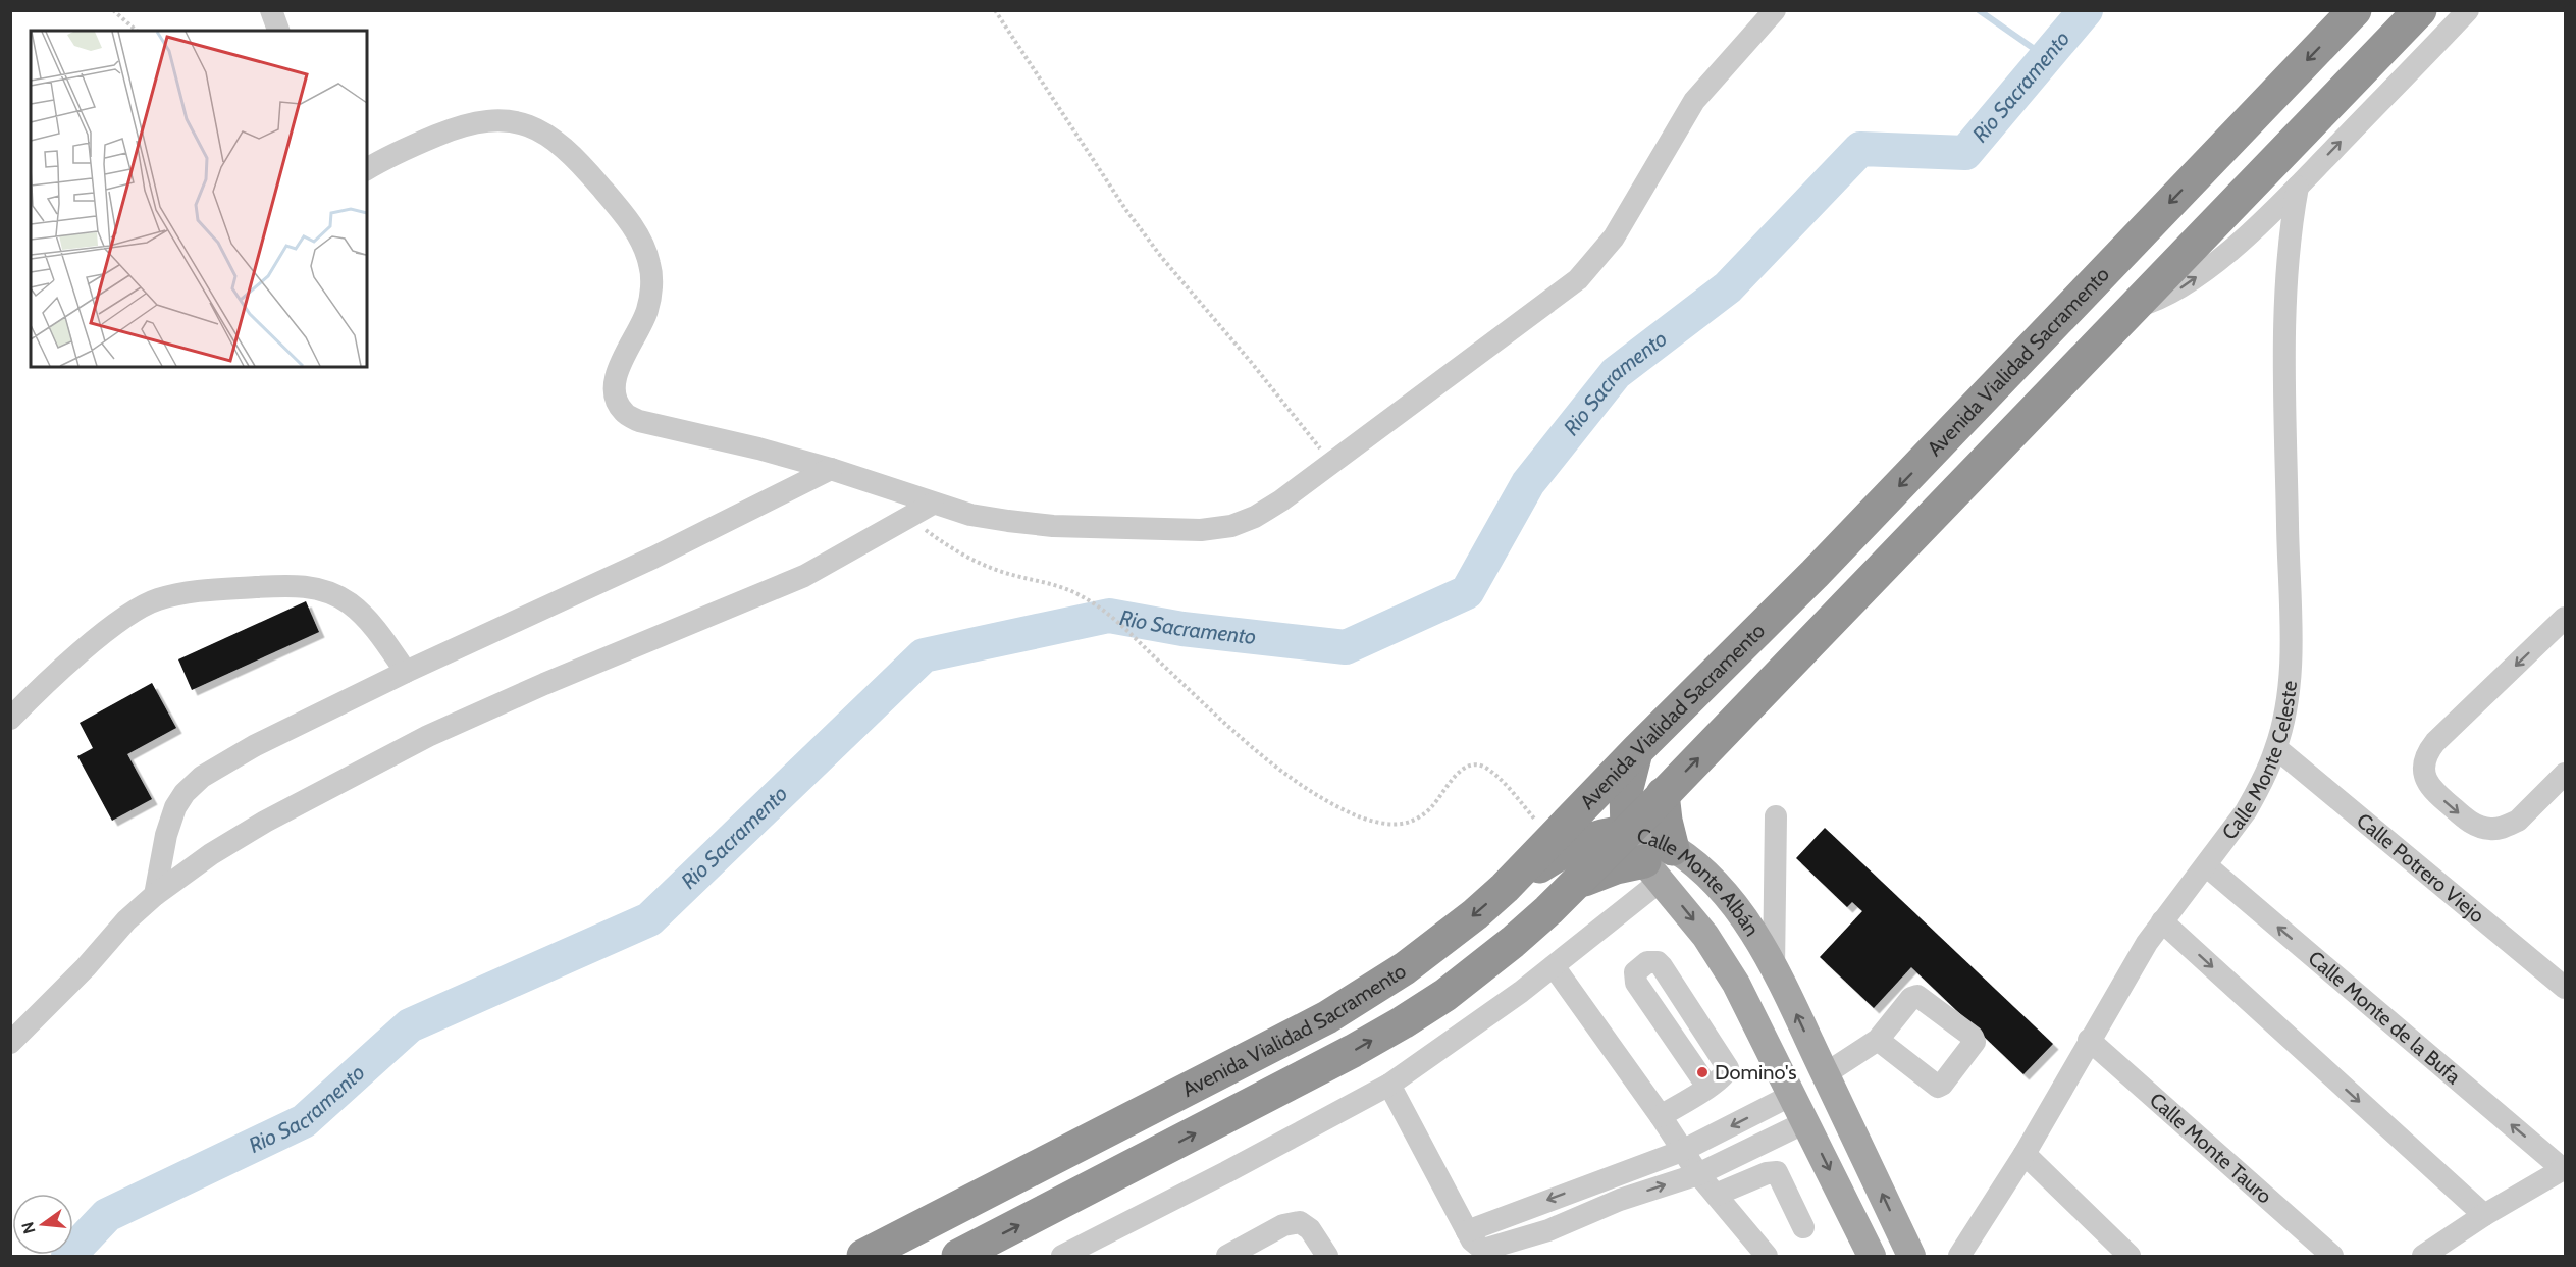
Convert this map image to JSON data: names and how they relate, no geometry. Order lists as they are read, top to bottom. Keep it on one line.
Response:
{"streets":{"highway":["Avenida Vialidad Sacramento"],"main road":["Calle Monte Albán"],"street":["Calle Monte Celeste","Calle Potrero Viejo","Calle Monte de la Bufa","Calle Monte Tauro"]},"crossings":[["Calle Monte Celeste","Calle Potrero Viejo"],["Calle Monte Celeste","Calle Monte de la Bufa"],["Calle Monte Celeste","Calle Monte Tauro"]],"water":["Rio Sacramento"],"places":["Domino's"],"north":"left"}
